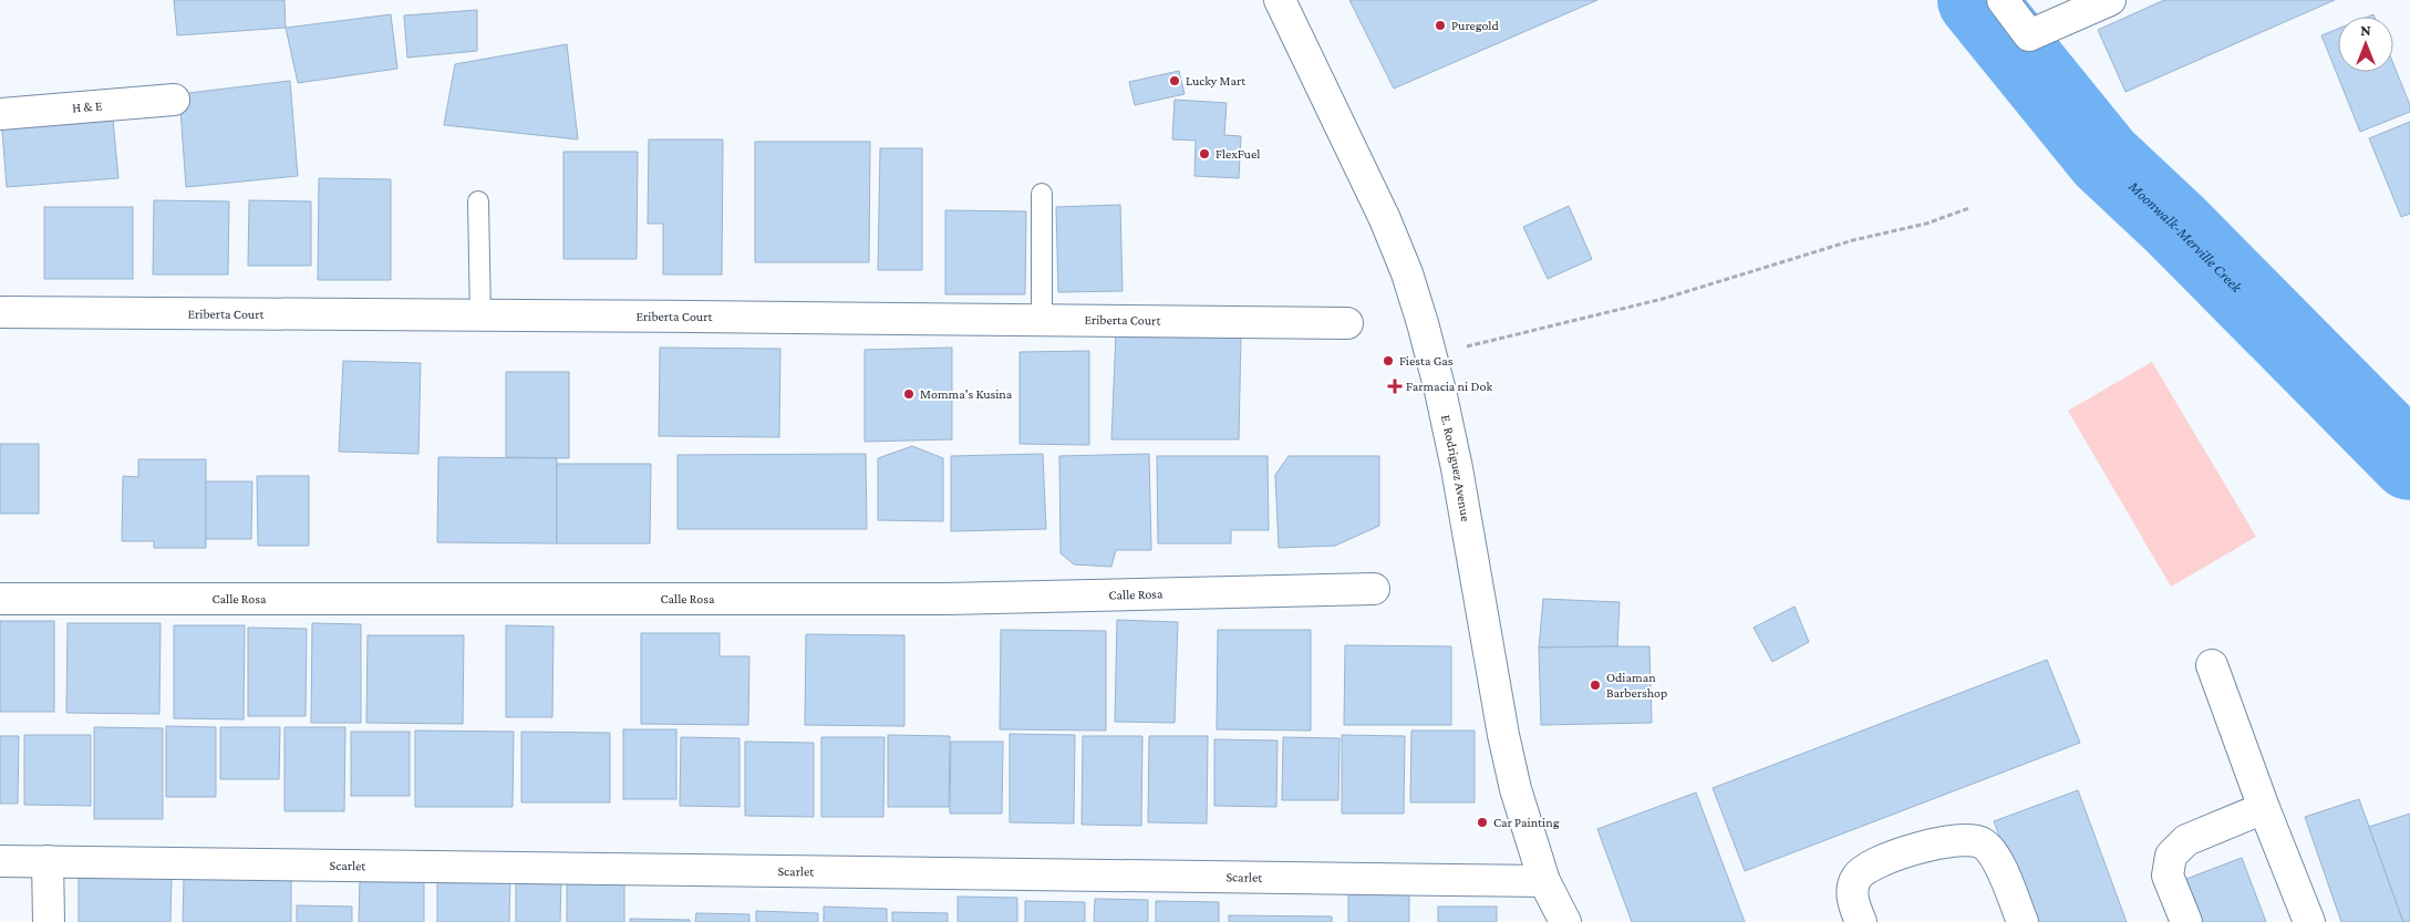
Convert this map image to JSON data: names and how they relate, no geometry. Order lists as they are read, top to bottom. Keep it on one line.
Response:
{"streets":{"street":["H & E","Eriberta Court","E. Rodriguez Avenue","Calle Rosa","Scarlet"]},"crossings":[["E. Rodriguez Avenue","Scarlet"]],"water":["Moonwalk-Merville Creek"],"places":{"other":["Puregold","Lucky Mart","FlexFuel","Fiesta Gas","Momma's Kusina","Odiaman Barbershop","Car Painting"],"health":["Farmacia ni Dok"]},"north":"top"}
